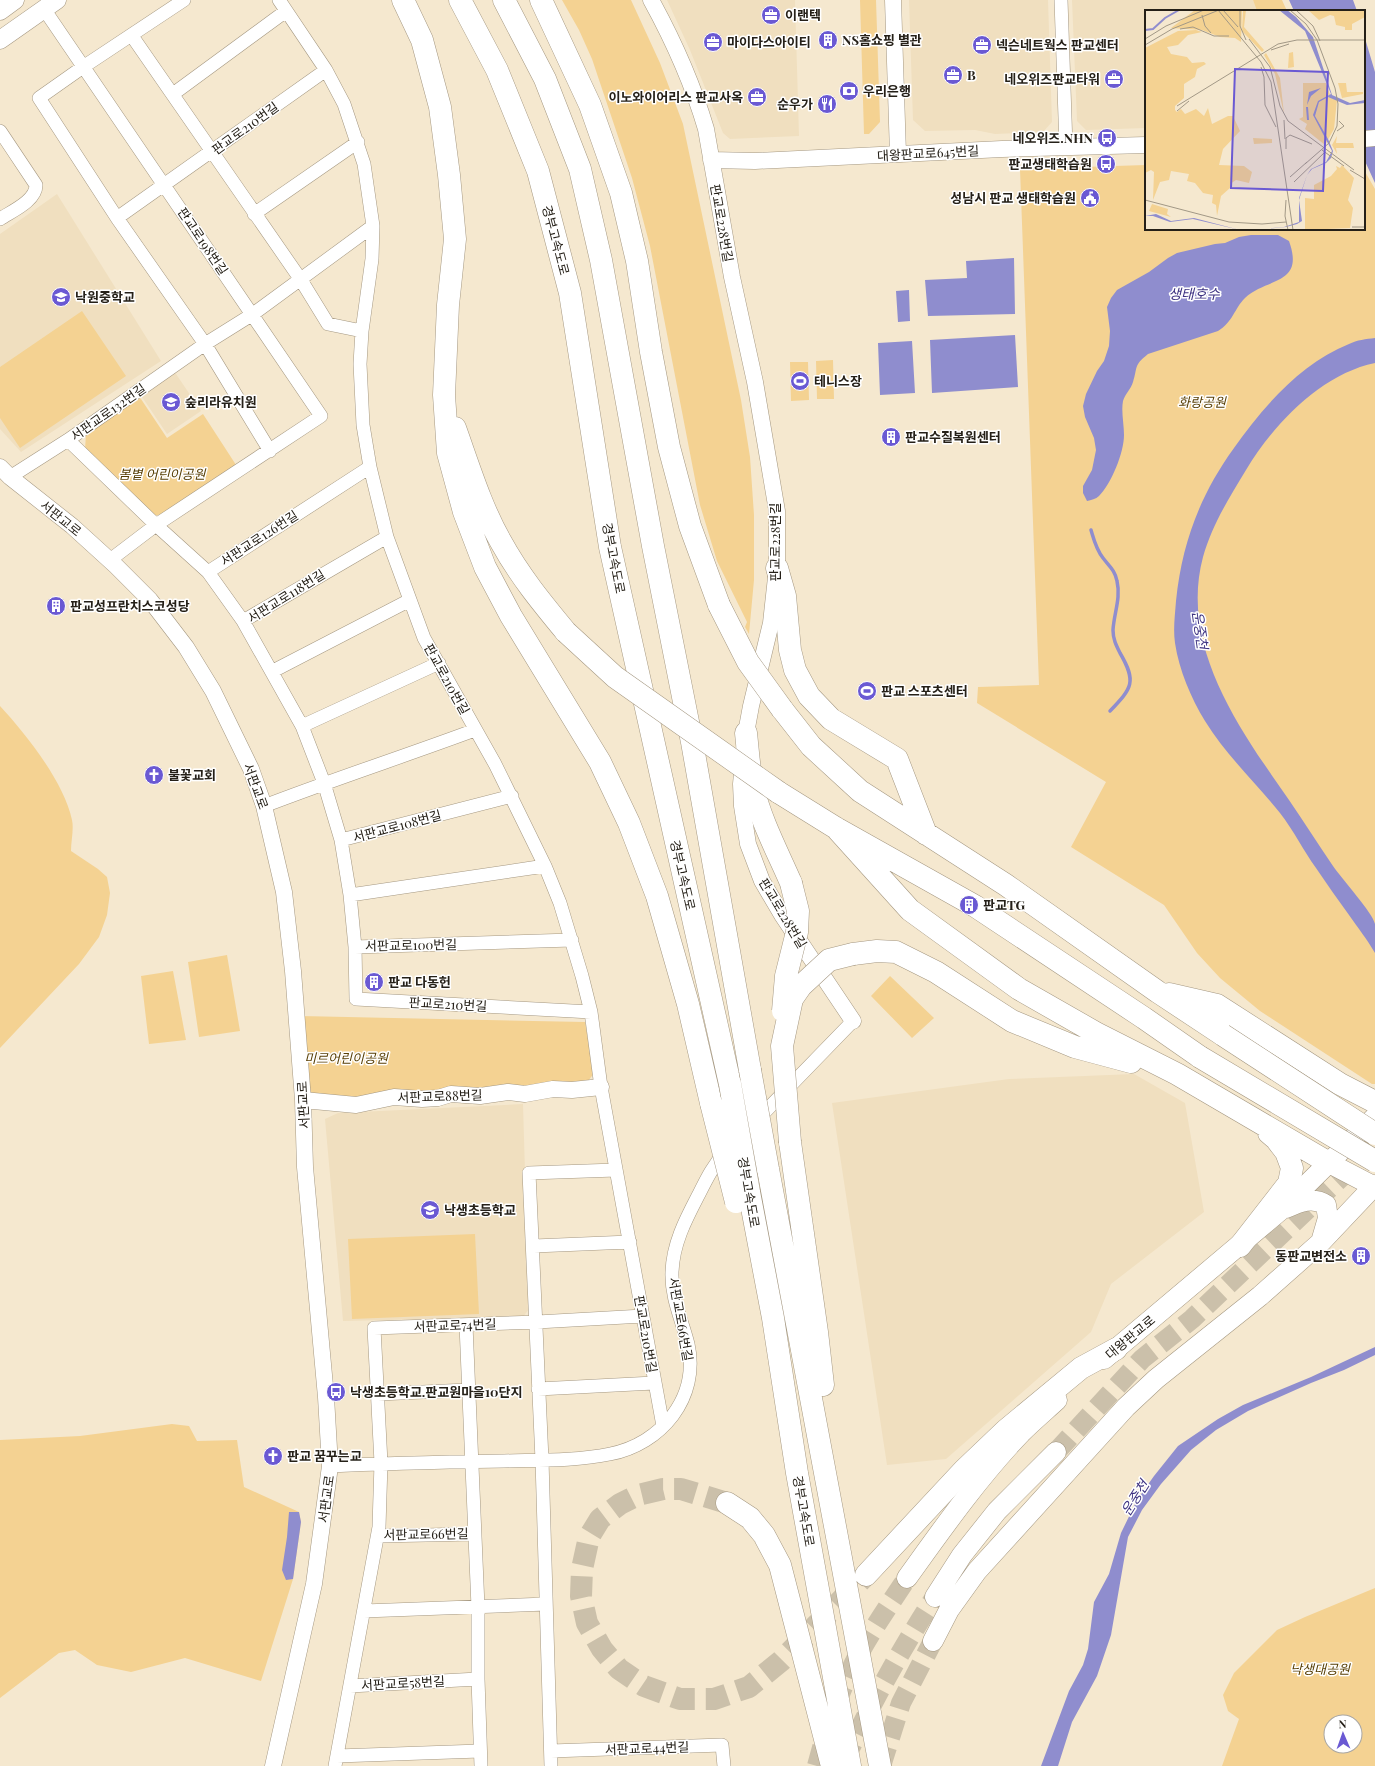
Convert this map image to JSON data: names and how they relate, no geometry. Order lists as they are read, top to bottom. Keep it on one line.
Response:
{"streets":{"highway":["경부고속도로"],"main road":["대왕판교로"],"street":["판교로210번길","대왕판교로645번길","판교로228번길","판교로198번길","서판교로132번길","서판교로","서판교로126번길","서판교로118번길","서판교로108번길","서판교로100번길","서판교로88번길","서판교로66번길","서판교로74번길","서판교로58번길","서판교로44번길"]},"crossings":[["판교로210번길","판교로198번길"],["판교로210번길","서판교로132번길"],["판교로210번길","서판교로126번길"],["판교로210번길","서판교로118번길"],["판교로210번길","서판교로108번길"],["판교로210번길","서판교로100번길"],["판교로210번길","서판교로88번길"],["판교로210번길","서판교로66번길"],["판교로210번길","서판교로74번길"],["대왕판교로645번길","판교로228번길"],["판교로228번길","서판교로66번길"],["판교로198번길","서판교로132번길"],["서판교로132번길","서판교로"],["서판교로132번길","서판교로126번길"],["서판교로","서판교로88번길"],["서판교로","서판교로66번길"],["서판교로118번길","서판교로108번길"],["서판교로108번길","서판교로100번길"],["서판교로66번길","서판교로74번길"],["서판교로66번길","서판교로58번길"]],"water":["생태호수","운중천"],"parks":["화랑공원","봄볕 어린이공원","미르어린이공원","낙생대공원"],"places":{"office":["이랜텍","마이다스아이티","넥슨네트웍스 판교센터","B","네오위즈판교타워","이노와이어리스 판교사옥"],"building":["NS홈쇼핑 별관","판교수질복원센터","판교성프란치스코성당","판교TG","판교 다동헌","동판교변전소"],"bank":["우리은행"],"restaurant":["순우가"],"bus stop":["네오위즈.NHN","판교생태학습원","낙생초등학교.판교원마을10단지"],"public building":["성남시 판교 생태학습원"],"school or university":["낙원중학교","숲리라유치원","낙생초등학교"],"sports":["테니스장","판교 스포츠센터"],"church":["불꽃교회","판교 꿈꾸는교"]},"north":"top"}
